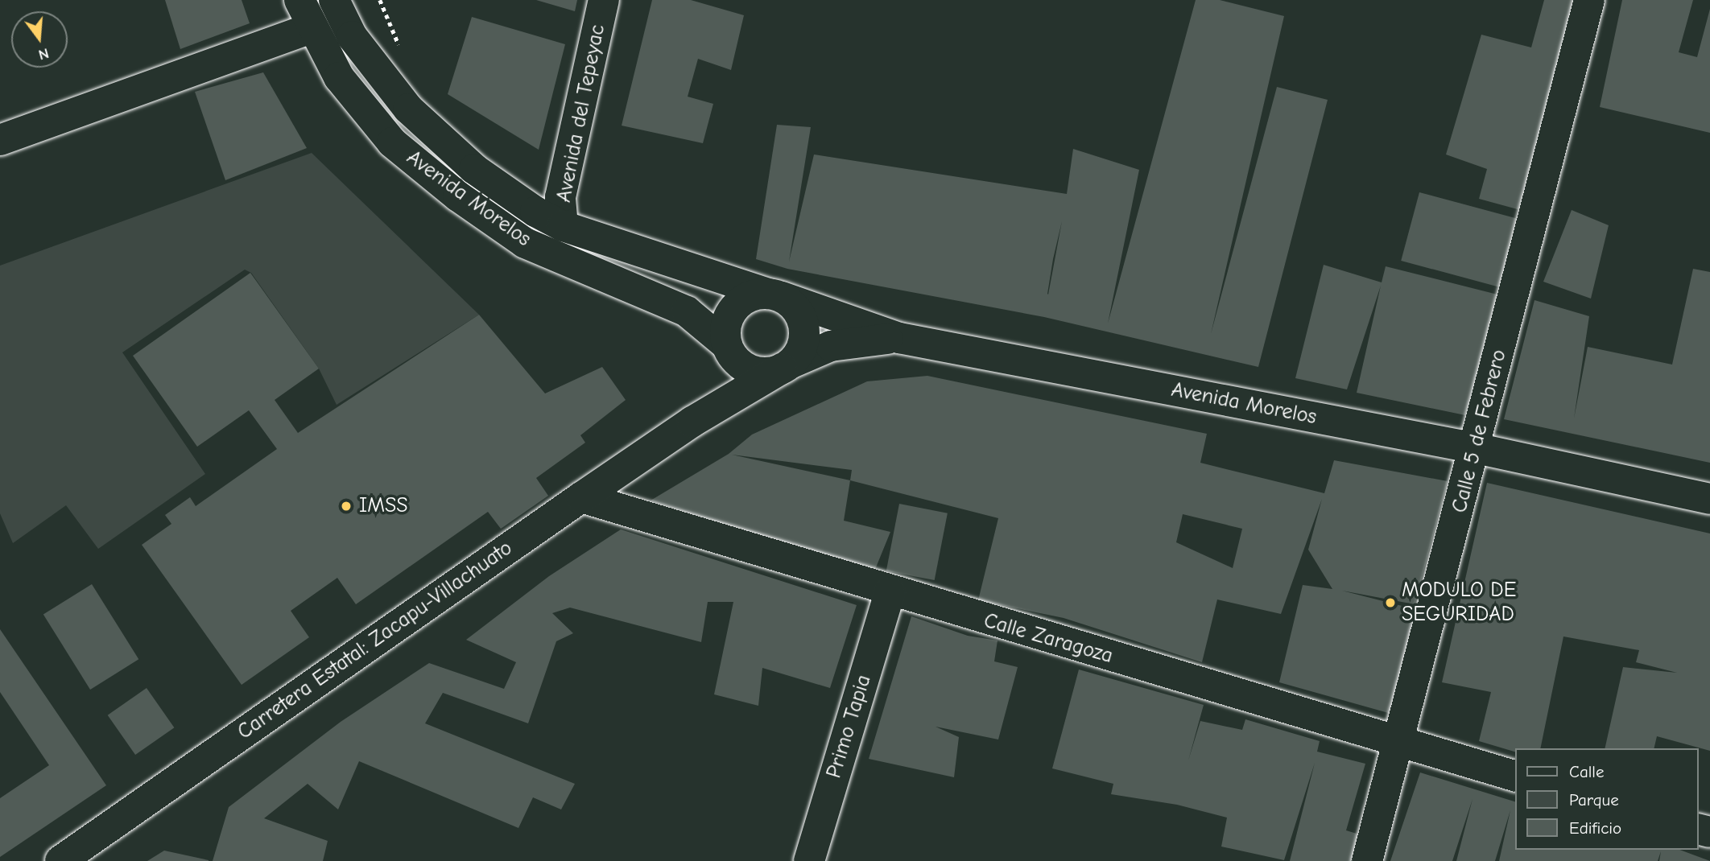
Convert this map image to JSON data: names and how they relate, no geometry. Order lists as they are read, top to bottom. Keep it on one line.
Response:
{"streets":{"street":["Avenida del Tepeyac","Avenida Morelos","Calle 5 de Febrero","Calle Zaragoza","Carretera Estatal: Zacapu-Villachuato","Primo Tapia"]},"crossings":[["Avenida del Tepeyac","Avenida Morelos"],["Avenida Morelos","Calle 5 de Febrero"],["Calle 5 de Febrero","Calle Zaragoza"],["Calle Zaragoza","Carretera Estatal: Zacapu-Villachuato"],["Calle Zaragoza","Primo Tapia"]],"places":["IMSS","MODULO DE SEGURIDAD"],"legend":["Calle","Parque","Edificio"],"north":"bottom"}
